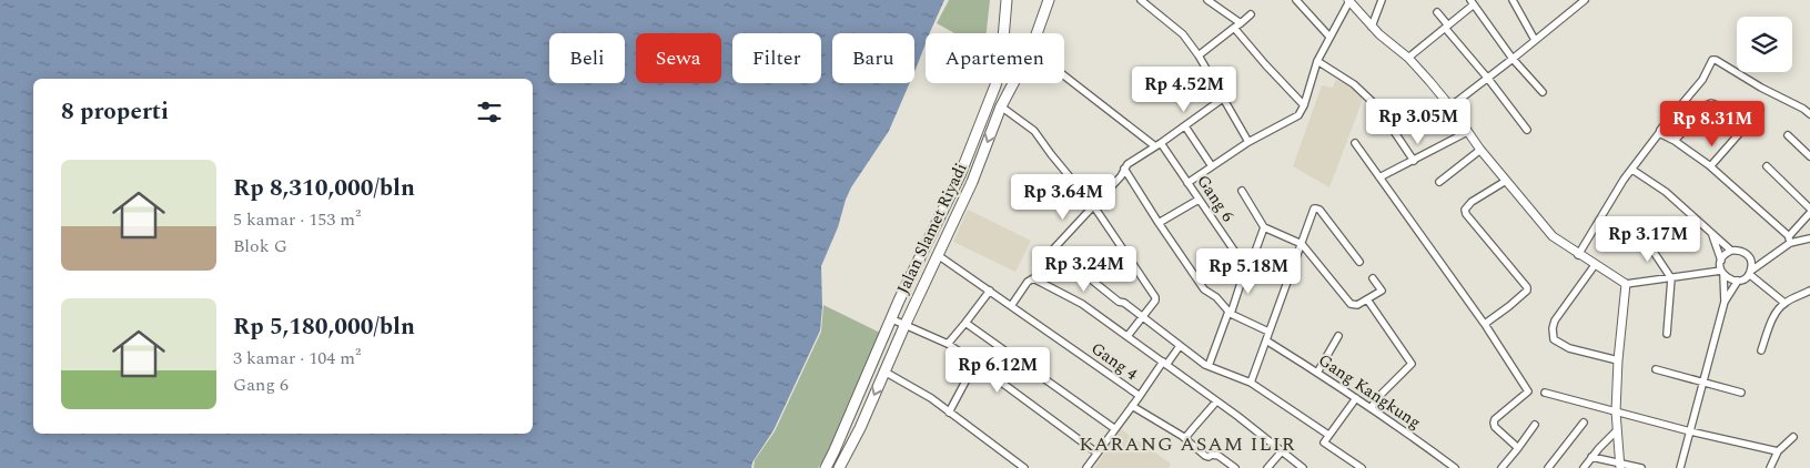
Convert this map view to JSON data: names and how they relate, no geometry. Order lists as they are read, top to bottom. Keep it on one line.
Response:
{"streets":{"highway":["Jalan Slamet Riyadi"],"street":["Gang 6","Gang 4","Gang Kangkung"]},"crossings":[["Jalan Slamet Riyadi","Gang 4"]],"districts":["KARANG ASAM ILIR"],"page":{"chip":["Beli","Sewa","Filter","Baru","Apartemen"],"price":["Rp 4.52M","Rp 3.05M","Rp 8.31M","Rp 3.64M","Rp 3.17M","Rp 3.24M","Rp 5.18M","Rp 6.12M"],"heading":"8 properti","list":[{"name":"Rp 8,310,000/bln","note":"5 kamar · 153 m² · Blok G"},{"name":"Rp 5,180,000/bln","note":"3 kamar · 104 m² · Gang 6"}]}}
